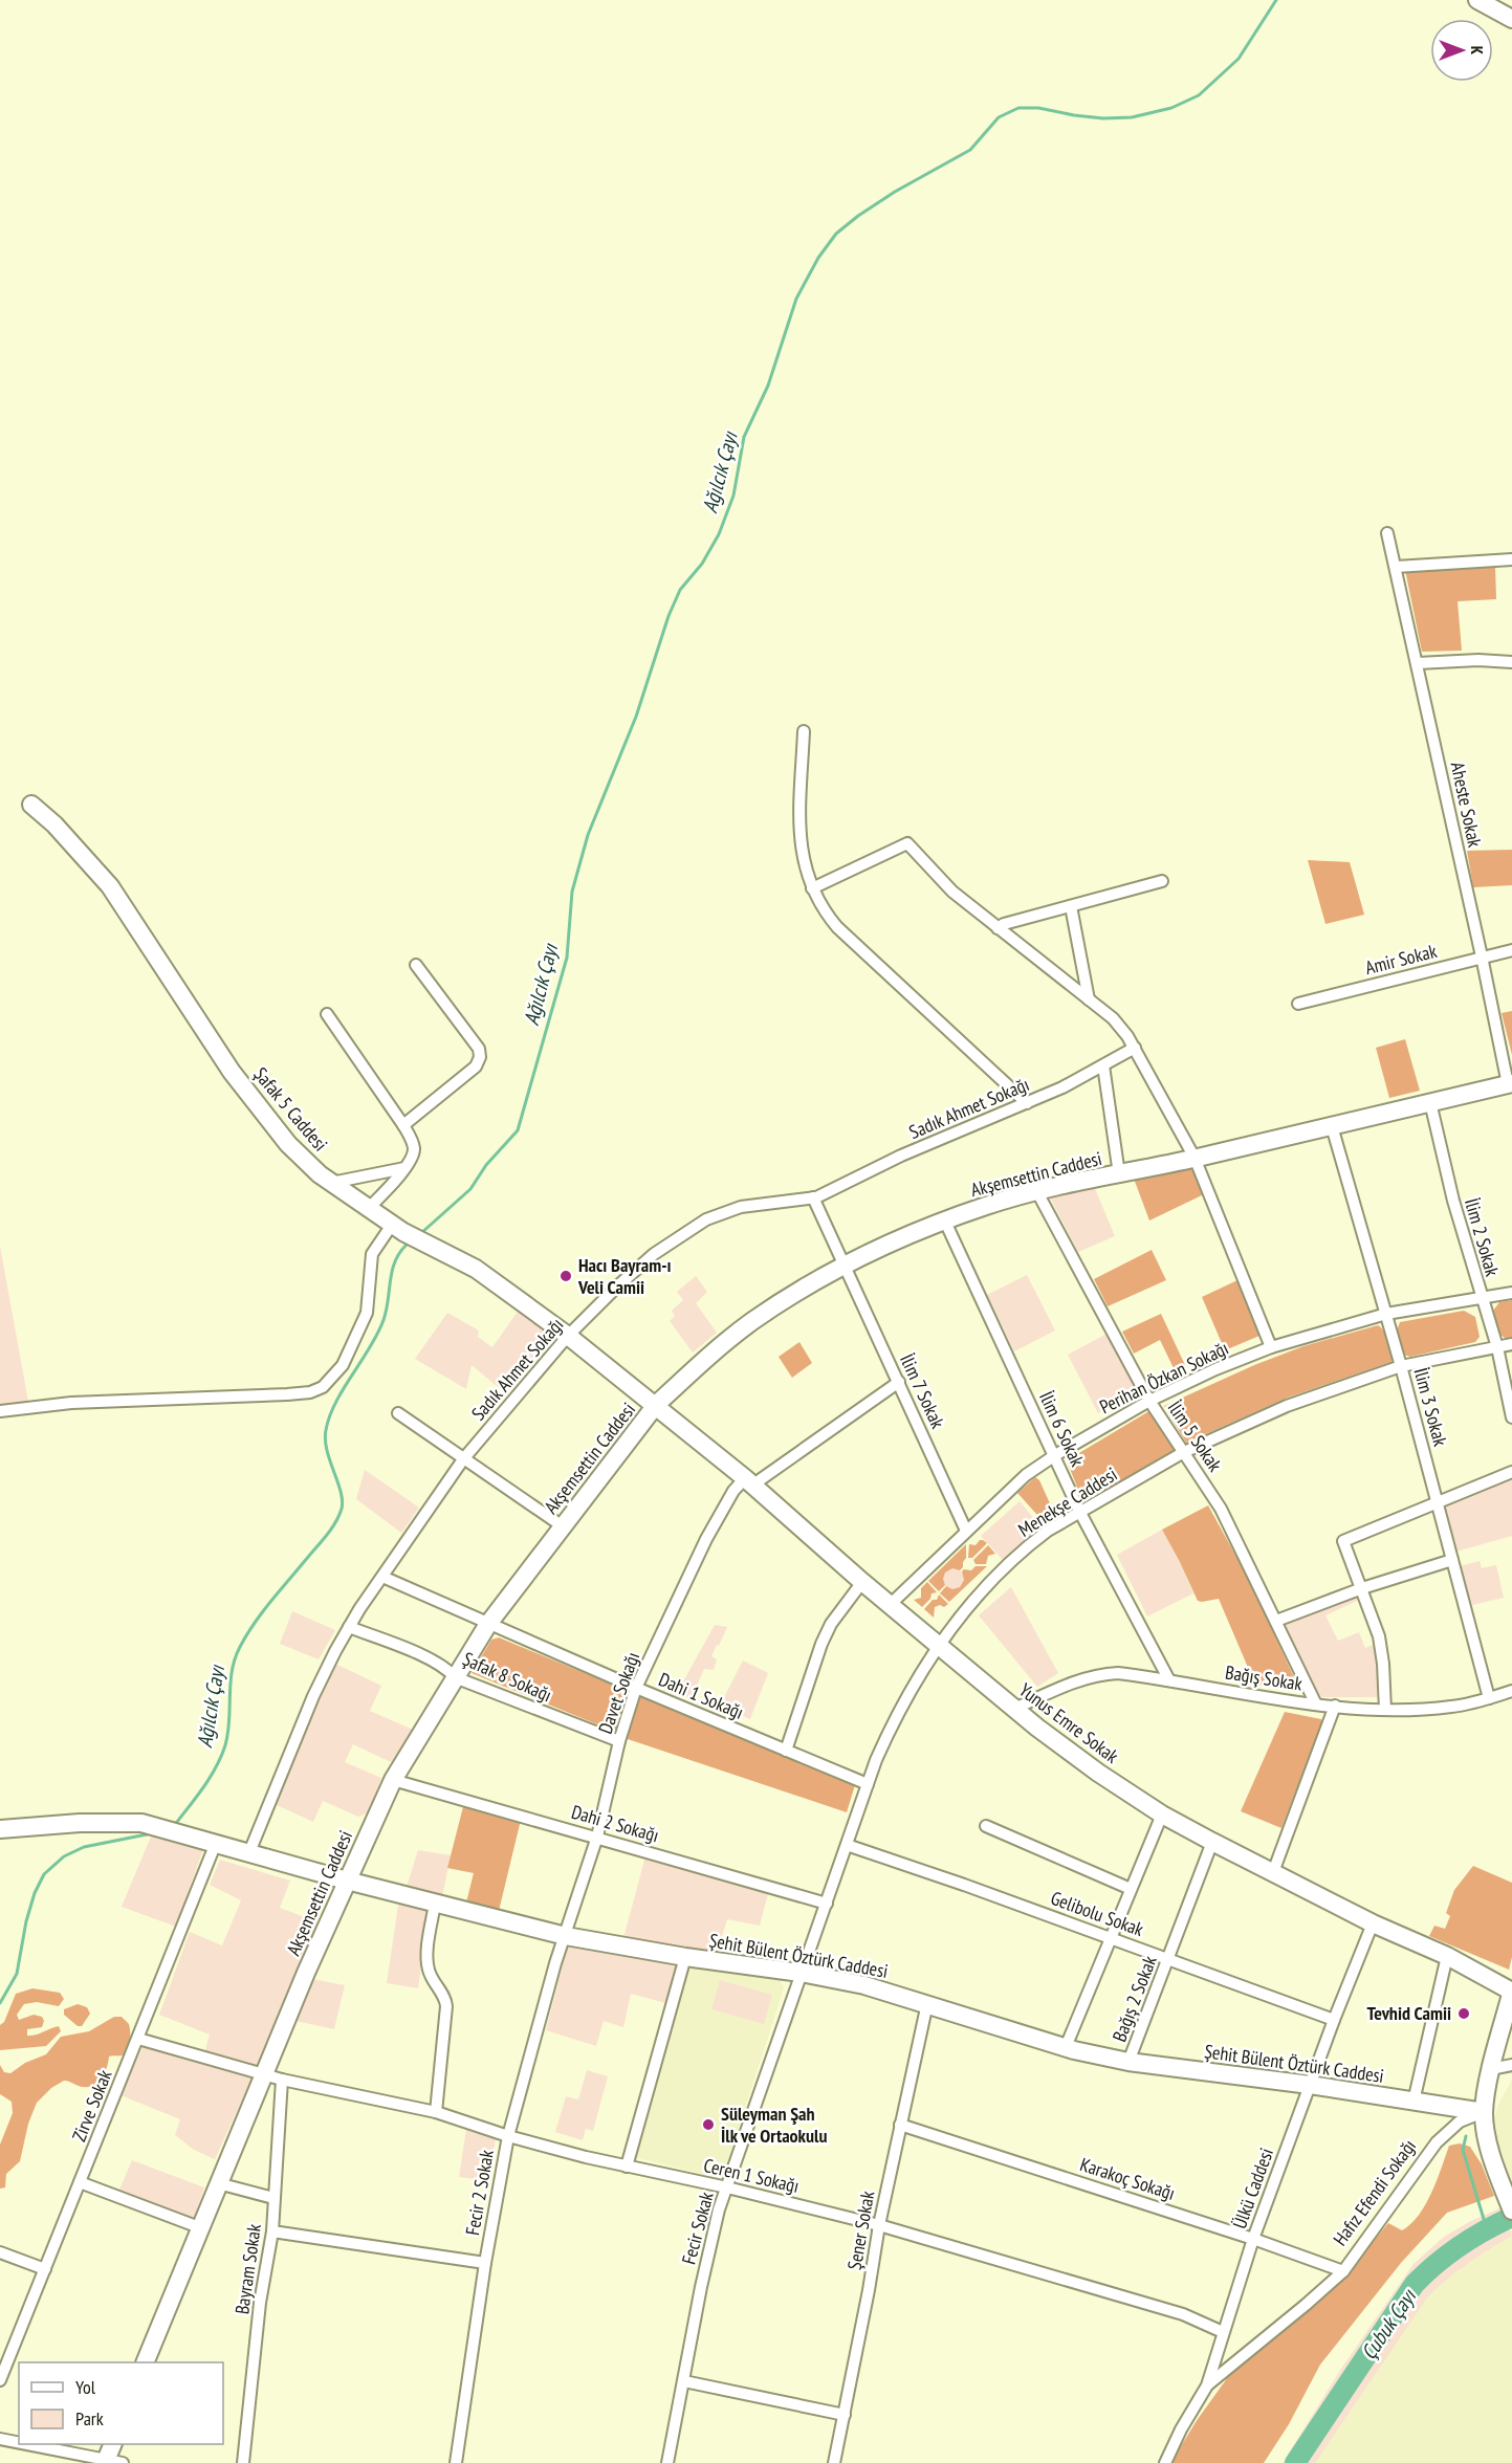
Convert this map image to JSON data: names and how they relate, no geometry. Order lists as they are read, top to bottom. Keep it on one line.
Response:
{"streets":{"street":["Aheste Sokak","Amir Sokak","Sadık Ahmet Sokağı","Şafak 5 Caddesi","Akşemsettin Caddesi","İlim 2 Sokak","Perihan Özkan Sokağı","İlim 7 Sokak","İlim 3 Sokak","İlim 6 Sokak","İlim 5 Sokak","Menekşe Caddesi","Şafak 8 Sokağı","Bağış Sokak","Davet Sokağı","Dahi 1 Sokağı","Yunus Emre Sokak","Dahi 2 Sokağı","Gelibolu Sokak","Şehit Bülent Öztürk Caddesi","Bağış 2 Sokak","Zirve Sokak","Ceren 1 Sokağı","Karakoç Sokağı","Ülkü Caddesi","Fecir 2 Sokak","Hafız Efendi Sokağı","Fecir Sokak","Şener Sokak","Bayram Sokak"]},"crossings":[["Aheste Sokak","Amir Sokak"],["Aheste Sokak","Akşemsettin Caddesi"],["Sadık Ahmet Sokağı","Şafak 5 Caddesi"],["Sadık Ahmet Sokağı","İlim 7 Sokak"],["Sadık Ahmet Sokağı","Şafak 8 Sokağı"],["Sadık Ahmet Sokağı","Dahi 1 Sokağı"],["Sadık Ahmet Sokağı","Şehit Bülent Öztürk Caddesi"],["Şafak 5 Caddesi","Akşemsettin Caddesi"],["Şafak 5 Caddesi","Yunus Emre Sokak"],["Akşemsettin Caddesi","İlim 2 Sokak"],["Akşemsettin Caddesi","İlim 7 Sokak"],["Akşemsettin Caddesi","İlim 3 Sokak"],["Akşemsettin Caddesi","İlim 6 Sokak"],["Akşemsettin Caddesi","İlim 5 Sokak"],["Akşemsettin Caddesi","Şafak 8 Sokağı"],["Akşemsettin Caddesi","Dahi 1 Sokağı"],["Akşemsettin Caddesi","Yunus Emre Sokak"],["Akşemsettin Caddesi","Dahi 2 Sokağı"],["Akşemsettin Caddesi","Şehit Bülent Öztürk Caddesi"],["Akşemsettin Caddesi","Ceren 1 Sokağı"],["Akşemsettin Caddesi","Bayram Sokak"],["İlim 2 Sokak","Perihan Özkan Sokağı"],["İlim 2 Sokak","Menekşe Caddesi"],["Perihan Özkan Sokağı","İlim 7 Sokak"],["Perihan Özkan Sokağı","İlim 3 Sokak"],["Perihan Özkan Sokağı","İlim 6 Sokak"],["Perihan Özkan Sokağı","İlim 5 Sokak"],["Perihan Özkan Sokağı","Yunus Emre Sokak"],["İlim 7 Sokak","Davet Sokağı"],["İlim 3 Sokak","Menekşe Caddesi"],["İlim 3 Sokak","Bağış Sokak"],["İlim 6 Sokak","Menekşe Caddesi"],["İlim 6 Sokak","Bağış Sokak"],["İlim 5 Sokak","Menekşe Caddesi"],["İlim 5 Sokak","Bağış Sokak"],["Menekşe Caddesi","Dahi 1 Sokağı"],["Menekşe Caddesi","Yunus Emre Sokak"],["Menekşe Caddesi","Dahi 2 Sokağı"],["Menekşe Caddesi","Gelibolu Sokak"],["Menekşe Caddesi","Şehit Bülent Öztürk Caddesi"],["Menekşe Caddesi","Fecir Sokak"],["Şafak 8 Sokağı","Davet Sokağı"],["Bağış Sokak","Yunus Emre Sokak"],["Davet Sokağı","Dahi 1 Sokağı"],["Davet Sokağı","Yunus Emre Sokak"],["Davet Sokağı","Dahi 2 Sokağı"],["Davet Sokağı","Şehit Bülent Öztürk Caddesi"],["Davet Sokağı","Fecir 2 Sokak"],["Yunus Emre Sokak","Bağış 2 Sokak"],["Yunus Emre Sokak","Ülkü Caddesi"],["Gelibolu Sokak","Bağış 2 Sokak"],["Gelibolu Sokak","Ülkü Caddesi"],["Şehit Bülent Öztürk Caddesi","Bağış 2 Sokak"],["Şehit Bülent Öztürk Caddesi","Zirve Sokak"],["Şehit Bülent Öztürk Caddesi","Ülkü Caddesi"],["Şehit Bülent Öztürk Caddesi","Fecir 2 Sokak"],["Şehit Bülent Öztürk Caddesi","Hafız Efendi Sokağı"],["Şehit Bülent Öztürk Caddesi","Fecir Sokak"],["Şehit Bülent Öztürk Caddesi","Şener Sokak"],["Zirve Sokak","Ceren 1 Sokağı"],["Ceren 1 Sokağı","Ülkü Caddesi"],["Ceren 1 Sokağı","Fecir 2 Sokak"],["Ceren 1 Sokağı","Fecir Sokak"],["Ceren 1 Sokağı","Şener Sokak"],["Ceren 1 Sokağı","Bayram Sokak"],["Karakoç Sokağı","Ülkü Caddesi"],["Karakoç Sokağı","Hafız Efendi Sokağı"],["Karakoç Sokağı","Şener Sokak"],["Ülkü Caddesi","Hafız Efendi Sokağı"]],"water":["Ağılcık Çayı","Çubuk Çayı"],"places":["Hacı Bayram-ı Veli Camii","Tevhid Camii","Süleyman Şah İlk ve Ortaokulu"],"legend":["Yol","Park"],"north":"right"}
